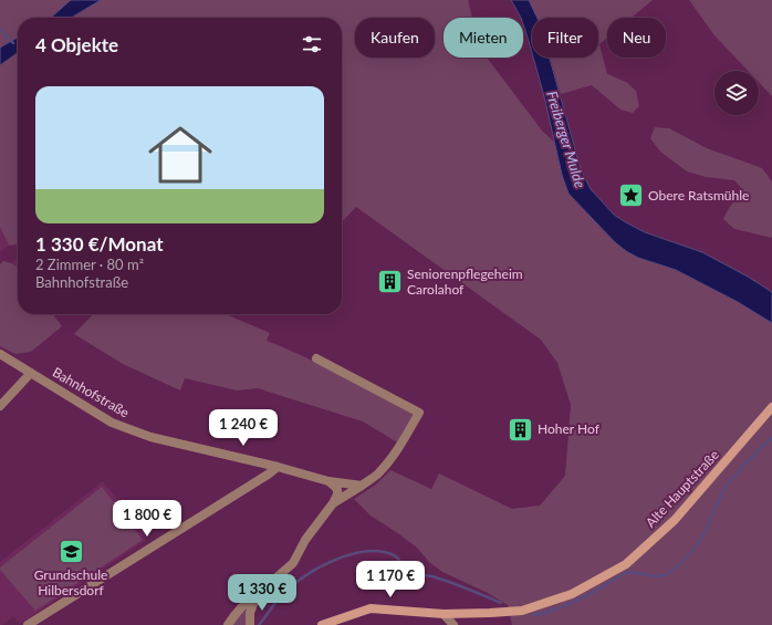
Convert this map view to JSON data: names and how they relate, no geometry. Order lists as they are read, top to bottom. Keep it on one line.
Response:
{"streets":{"main road":["Alte Hauptstraße"],"street":["Bahnhofstraße"]},"water":["Freiberger Mulde"],"places":{"place":["Obere Ratsmühle"],"building":["Seniorenpflegeheim Carolahof","Hoher Hof"],"school or university":["Grundschule Hilbersdorf"]},"page":{"chip":["Kaufen","Mieten","Filter","Neu"],"heading":"4 Objekte","list":[{"name":"1 330 €/Monat","note":"2 Zimmer · 80 m² · Bahnhofstraße"}],"price":["1 240 €","1 800 €","1 170 €","1 330 €"]}}
